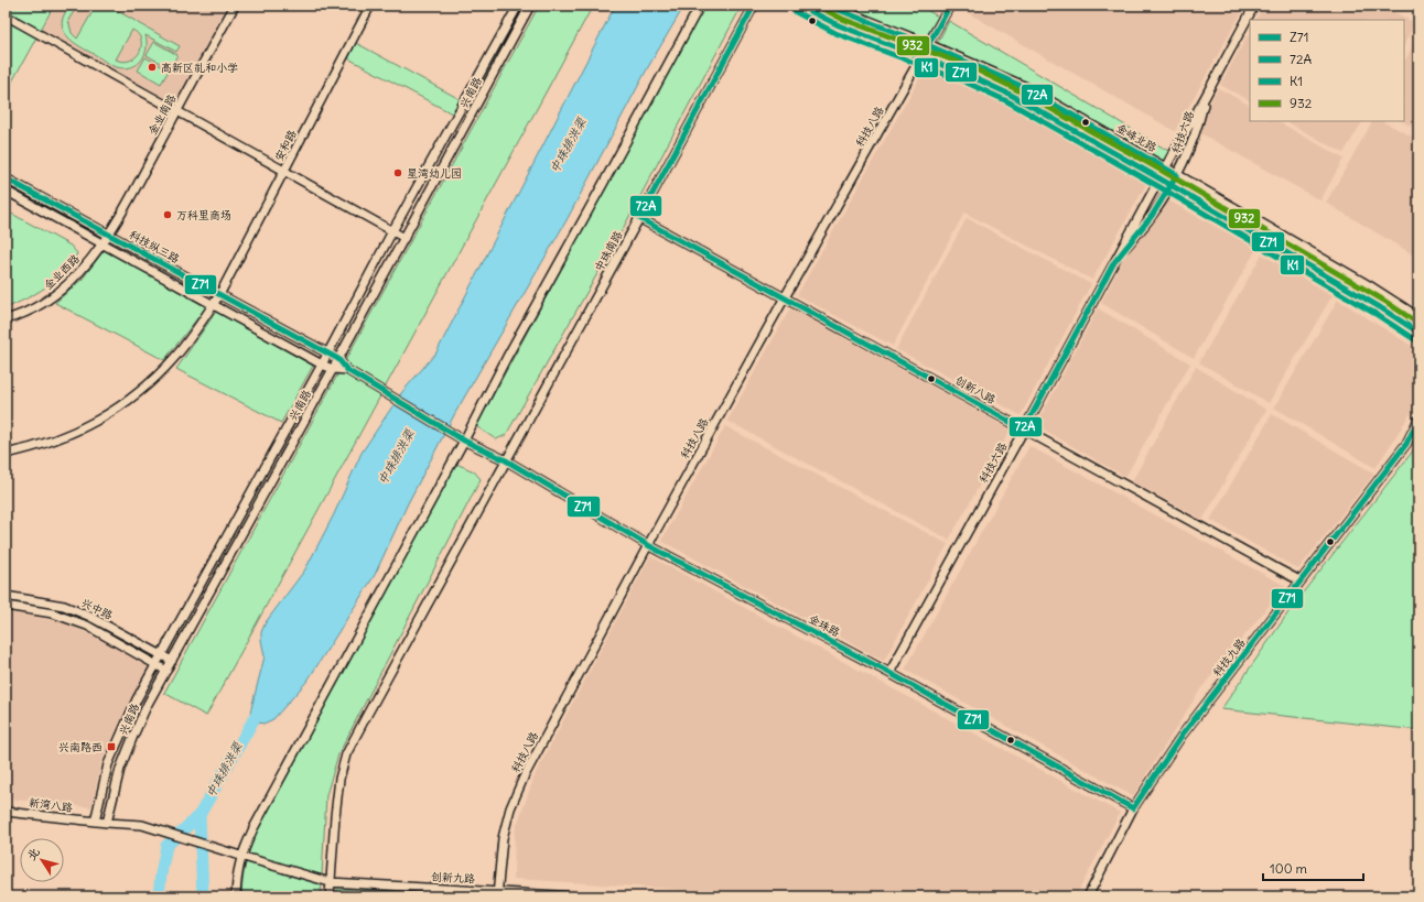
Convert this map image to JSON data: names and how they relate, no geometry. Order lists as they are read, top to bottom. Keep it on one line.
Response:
{"streets":{"main road":["金峰北路"],"street":["兴南路","金业南路","科技八路","科技六路","安和路","科技纵三路","中珠南路","金业西路","创新八路","兴中路","金珠路","科技九路","新湾八路","创新九路"]},"crossings":[["兴南路","科技纵三路"],["兴南路","兴中路"],["兴南路","新湾八路"],["金业南路","科技纵三路"],["金业南路","金业西路"],["科技八路","金峰北路"],["科技八路","创新八路"],["科技八路","金珠路"],["科技八路","创新九路"],["科技六路","金峰北路"],["科技六路","创新八路"],["科技六路","金珠路"],["安和路","科技纵三路"],["科技纵三路","金业西路"],["中珠南路","创新八路"],["中珠南路","金珠路"],["中珠南路","创新九路"],["创新八路","科技九路"],["金珠路","科技九路"],["新湾八路","创新九路"]],"water":["中珠排洪渠"],"places":{"other":["高新区礼和小学","星湾幼儿园","万科里商场"],"transit":["兴南路西"]},"lines":["transit line Z71","transit line 72A","transit line 932","transit line K1"],"legend":["Z71","72A","K1","932"],"scale_bar":"100 m","north":"top left"}
